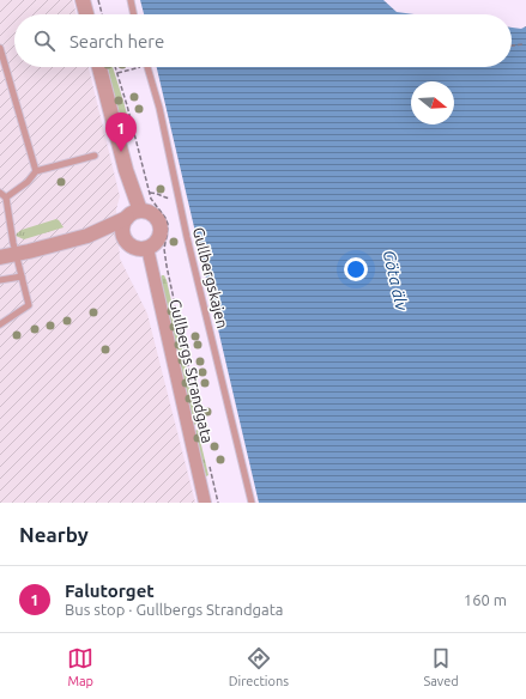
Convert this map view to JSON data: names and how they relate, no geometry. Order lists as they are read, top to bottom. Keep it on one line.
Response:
{"streets":{"street":["Gullbergs Strandgata"],"lane":["Gullbergskajen"]},"water":["Göta älv"],"north":"right","page":{"search":"Search here","pins":"1","heading":"Nearby","list":[{"mark":"1","name":"Falutorget","note":"Bus stop · Gullbergs Strandgata","value":"160 m"}],"nav":["Map","Directions","Saved"]}}
